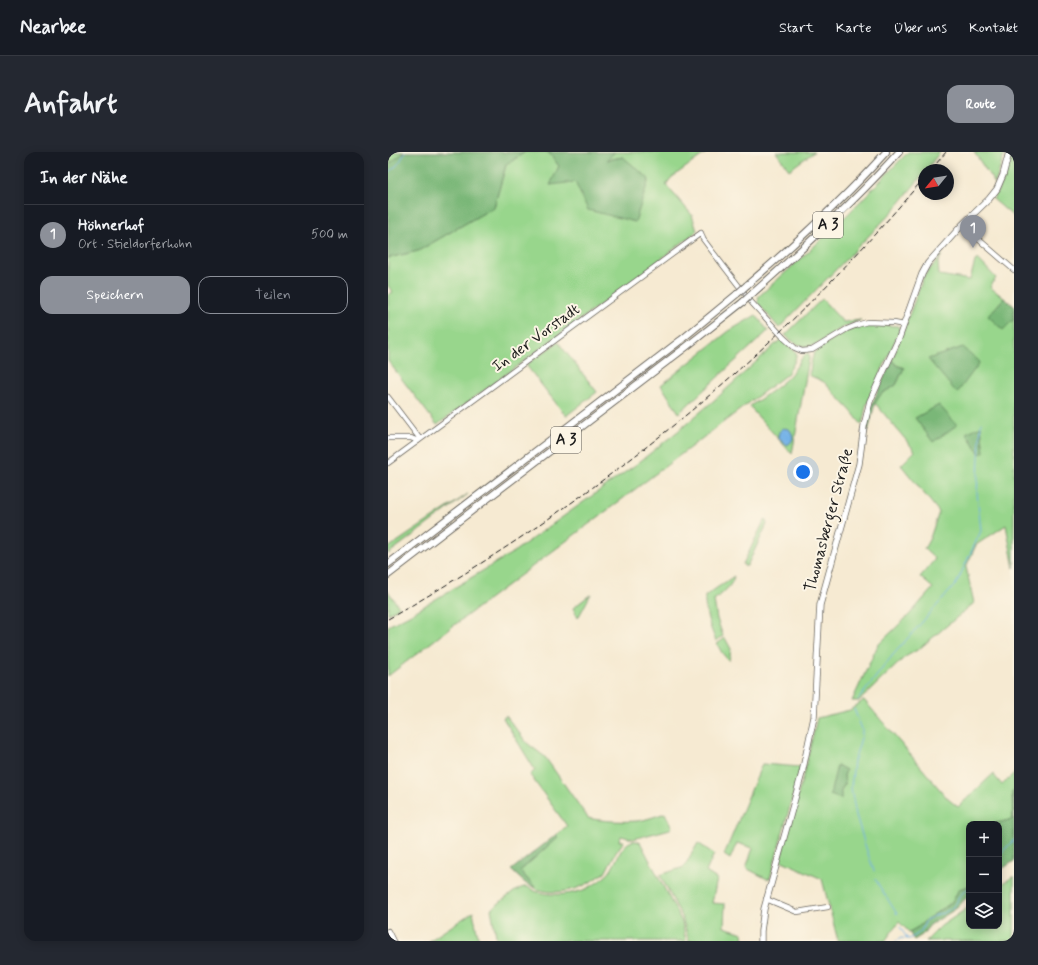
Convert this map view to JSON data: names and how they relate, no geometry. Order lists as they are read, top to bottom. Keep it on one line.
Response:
{"streets":{"highway":["A 3"],"main road":["Thomasberger Straße"],"street":["In der Vorstadt"]},"crossings":[["In der Vorstadt","Thomasberger Straße"]],"north":"bottom left","page":{"header":"Nearbee","nav":["Start","Karte","Über uns","Kontakt"],"buttons":["Route",["Speichern","Teilen"]],"title":"Anfahrt","heading":"In der Nähe","list":[{"mark":"1","name":"Höhnerhof","note":"Ort · Stieldorferhohn","value":"500 m"}],"pins":"1","map_buttons":["+","−"]}}
